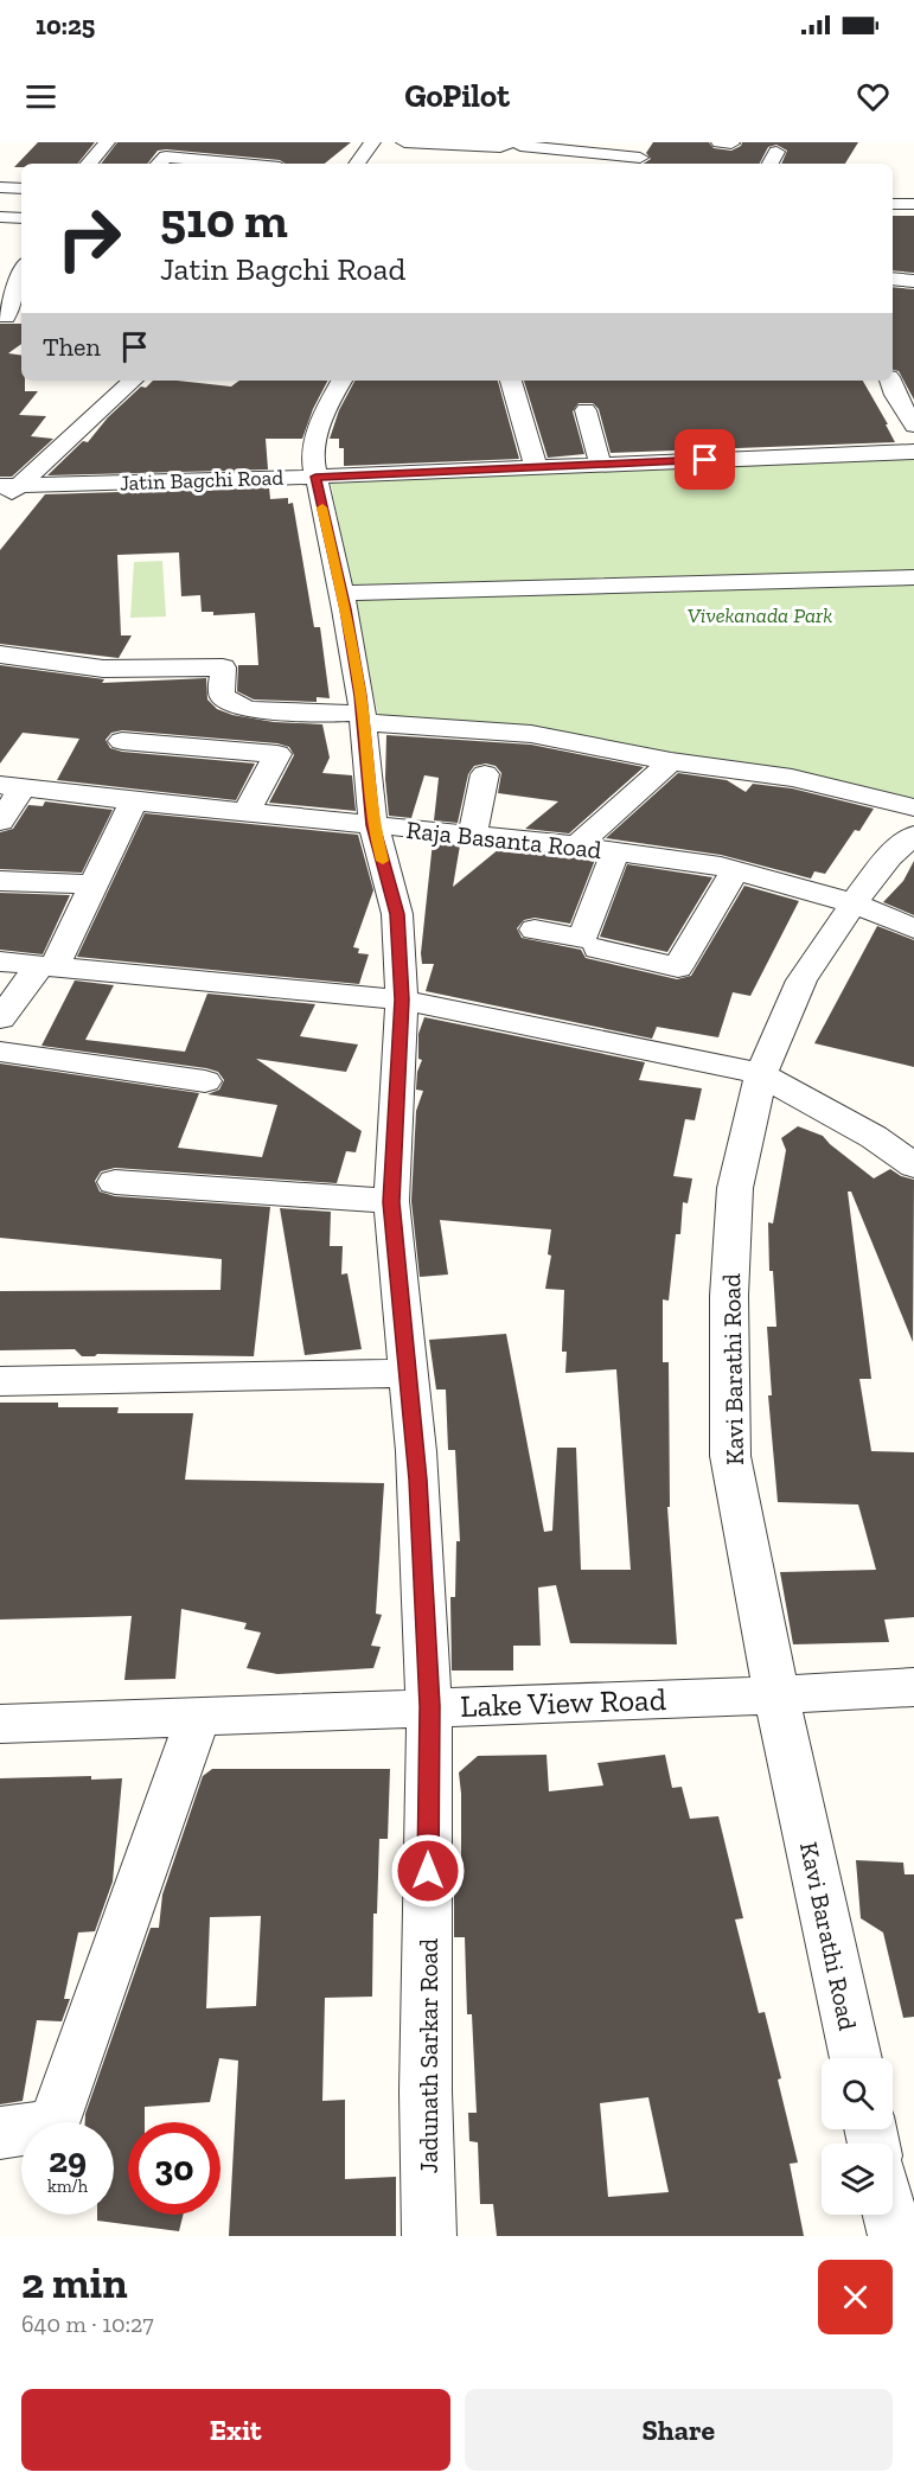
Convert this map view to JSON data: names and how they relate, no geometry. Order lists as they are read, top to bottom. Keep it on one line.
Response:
{"streets":{"street":["Jatin Bagchi Road","Raja Basanta Road","Kavi Barathi Road","Lake View Road","Jadunath Sarkar Road"]},"crossings":[["Jatin Bagchi Road","Jadunath Sarkar Road"],["Raja Basanta Road","Kavi Barathi Road"],["Raja Basanta Road","Jadunath Sarkar Road"],["Kavi Barathi Road","Lake View Road"],["Lake View Road","Jadunath Sarkar Road"]],"parks":["Vivekanada Park"],"page":{"status":"10:25","header":"GoPilot","turn":["510 m","Jatin Bagchi Road"],"then":"Then","speed":"29 km/h","limit":"30","heading":["2 min","640 m · 10:27"],"buttons":["Exit","Share"]}}
